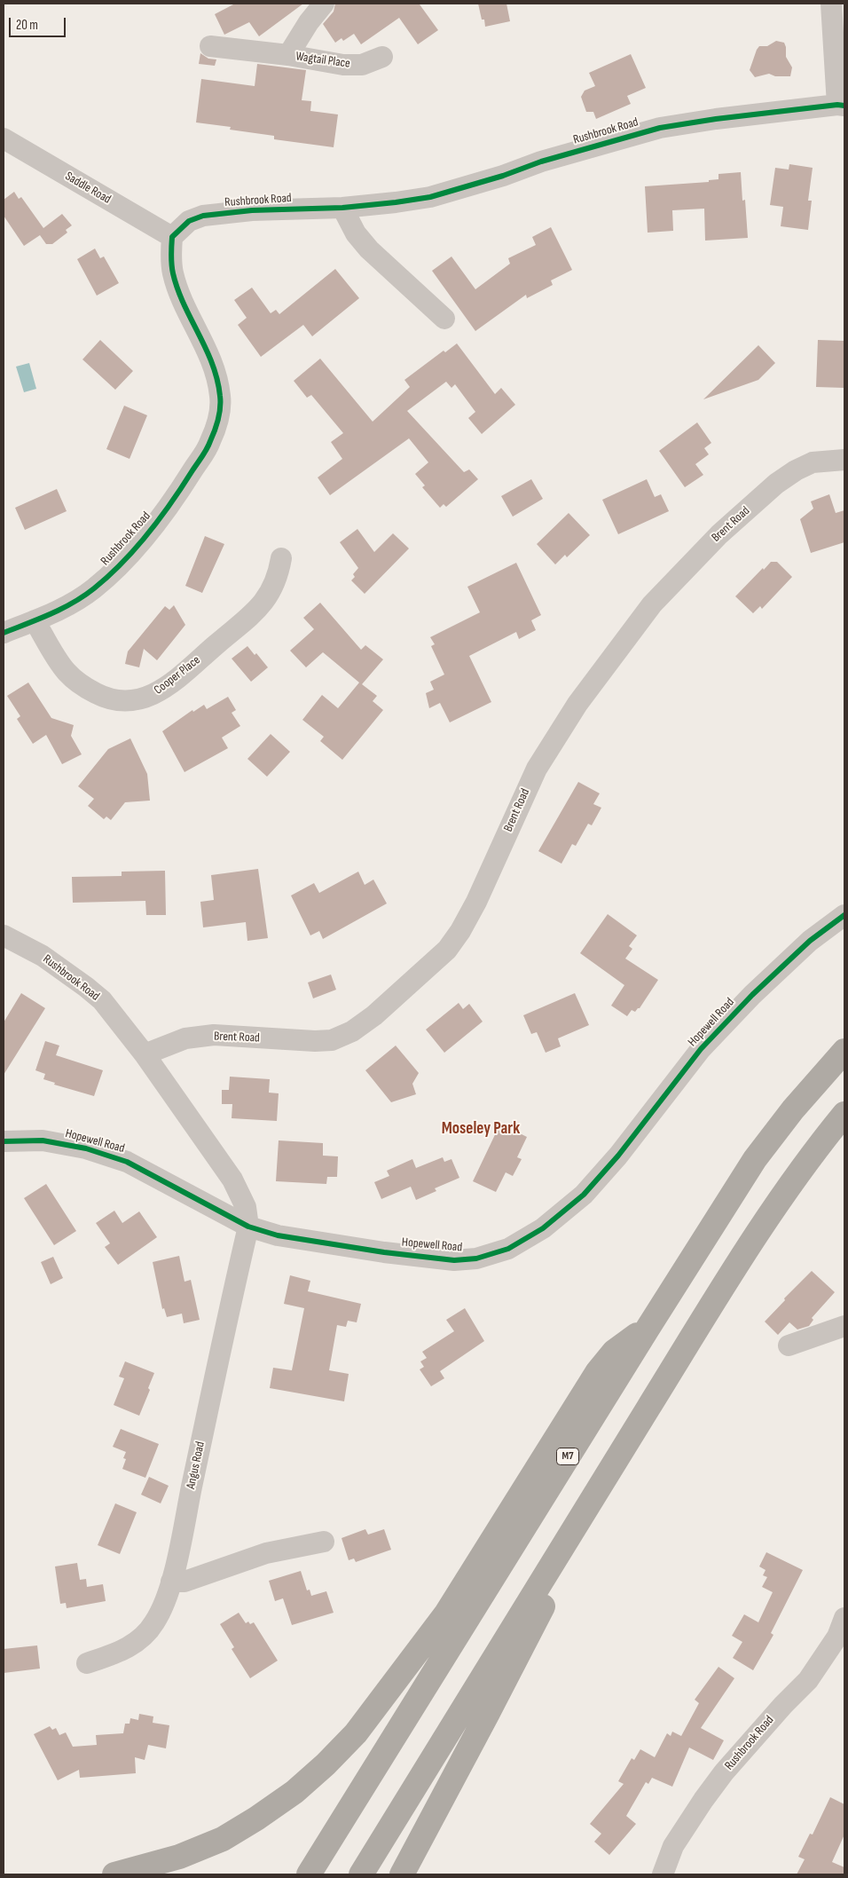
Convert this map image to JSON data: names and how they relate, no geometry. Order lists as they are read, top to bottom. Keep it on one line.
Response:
{"streets":{"highway":["M7"],"street":["Wagtail Place","Rushbrook Road","Saddle Road","Brent Road","Cooper Place","Hopewell Road","Angus Road"]},"crossings":[["Rushbrook Road","Saddle Road"],["Rushbrook Road","Brent Road"],["Rushbrook Road","Cooper Place"],["Hopewell Road","Angus Road"]],"districts":["Moseley Park"],"scale_bar":"20 m"}
